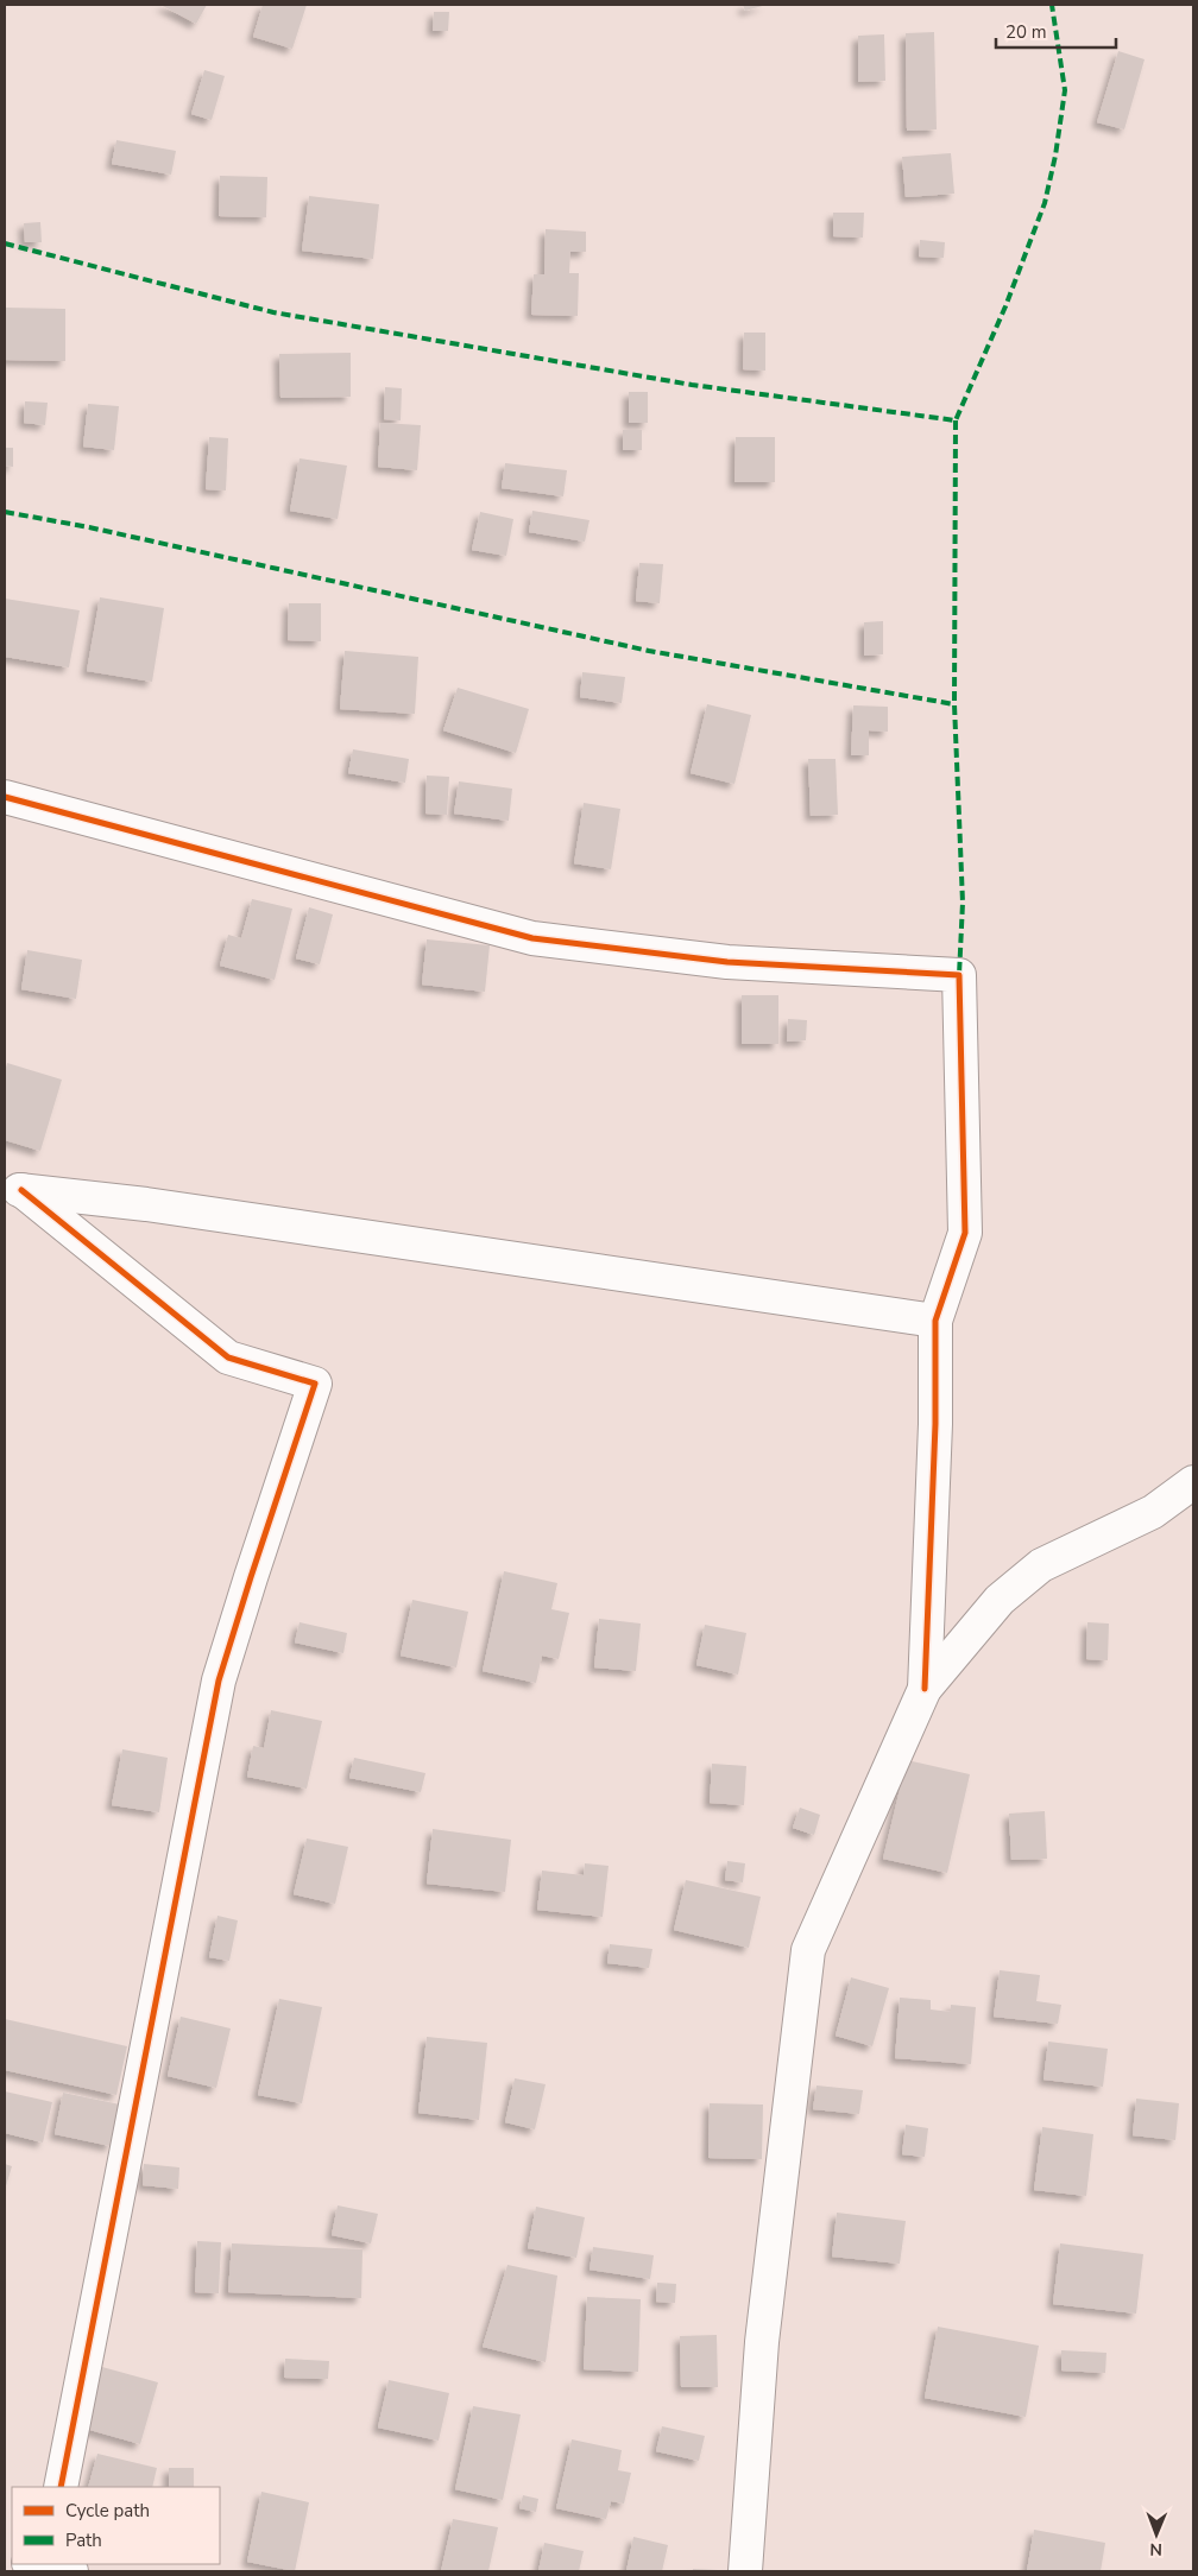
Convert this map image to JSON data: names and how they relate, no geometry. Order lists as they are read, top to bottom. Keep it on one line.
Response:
{"legend":["Cycle path","Path"],"scale_bar":"20 m","north":"bottom"}
